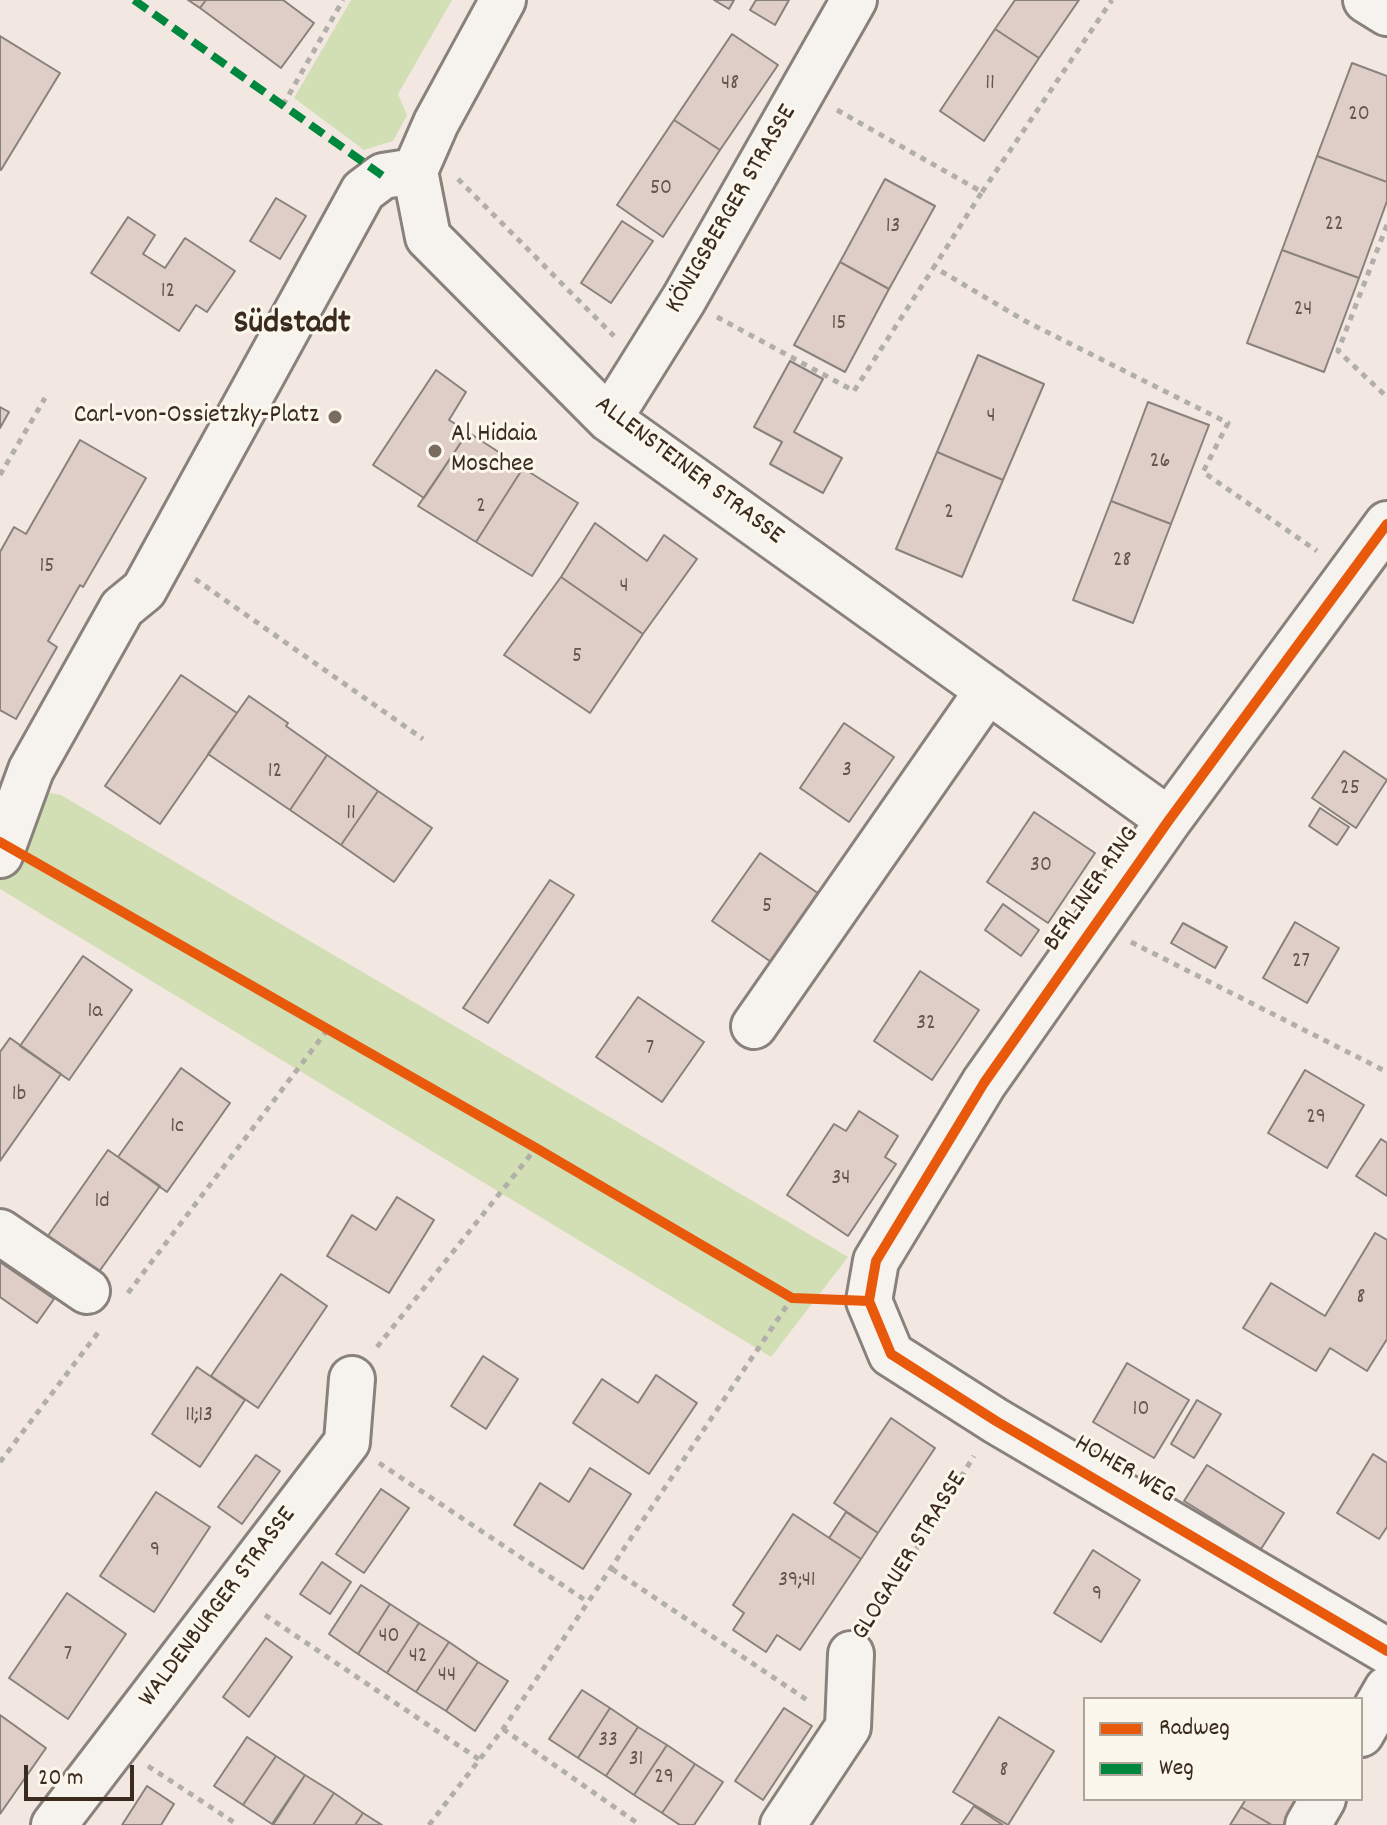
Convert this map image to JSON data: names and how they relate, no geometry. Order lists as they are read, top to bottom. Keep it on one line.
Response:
{"streets":{"street":["KÖNIGSBERGER STRASSE","ALLENSTEINER STRASSE","BERLINER RING","HOHER WEG","GLOGAUER STRASSE","WALDENBURGER STRASSE"]},"crossings":[["KÖNIGSBERGER STRASSE","ALLENSTEINER STRASSE"],["ALLENSTEINER STRASSE","BERLINER RING"],["BERLINER RING","HOHER WEG"],["HOHER WEG","GLOGAUER STRASSE"]],"districts":["Südstadt"],"places":["Carl-von-Ossietzky-Platz","Al Hidaia Moschee"],"house_numbers":["48","11","20","50","22","13","12","24","15","4","26","2","2","28","15","4","5","3","12","25","11","30","5","27","1a","32","7","1b","29","1c","34","1d","8","10","11;13","9","39;41","9","40","7","42","44","33","31","8","29"],"legend":["Radweg","Weg"],"scale_bar":"20 m"}
